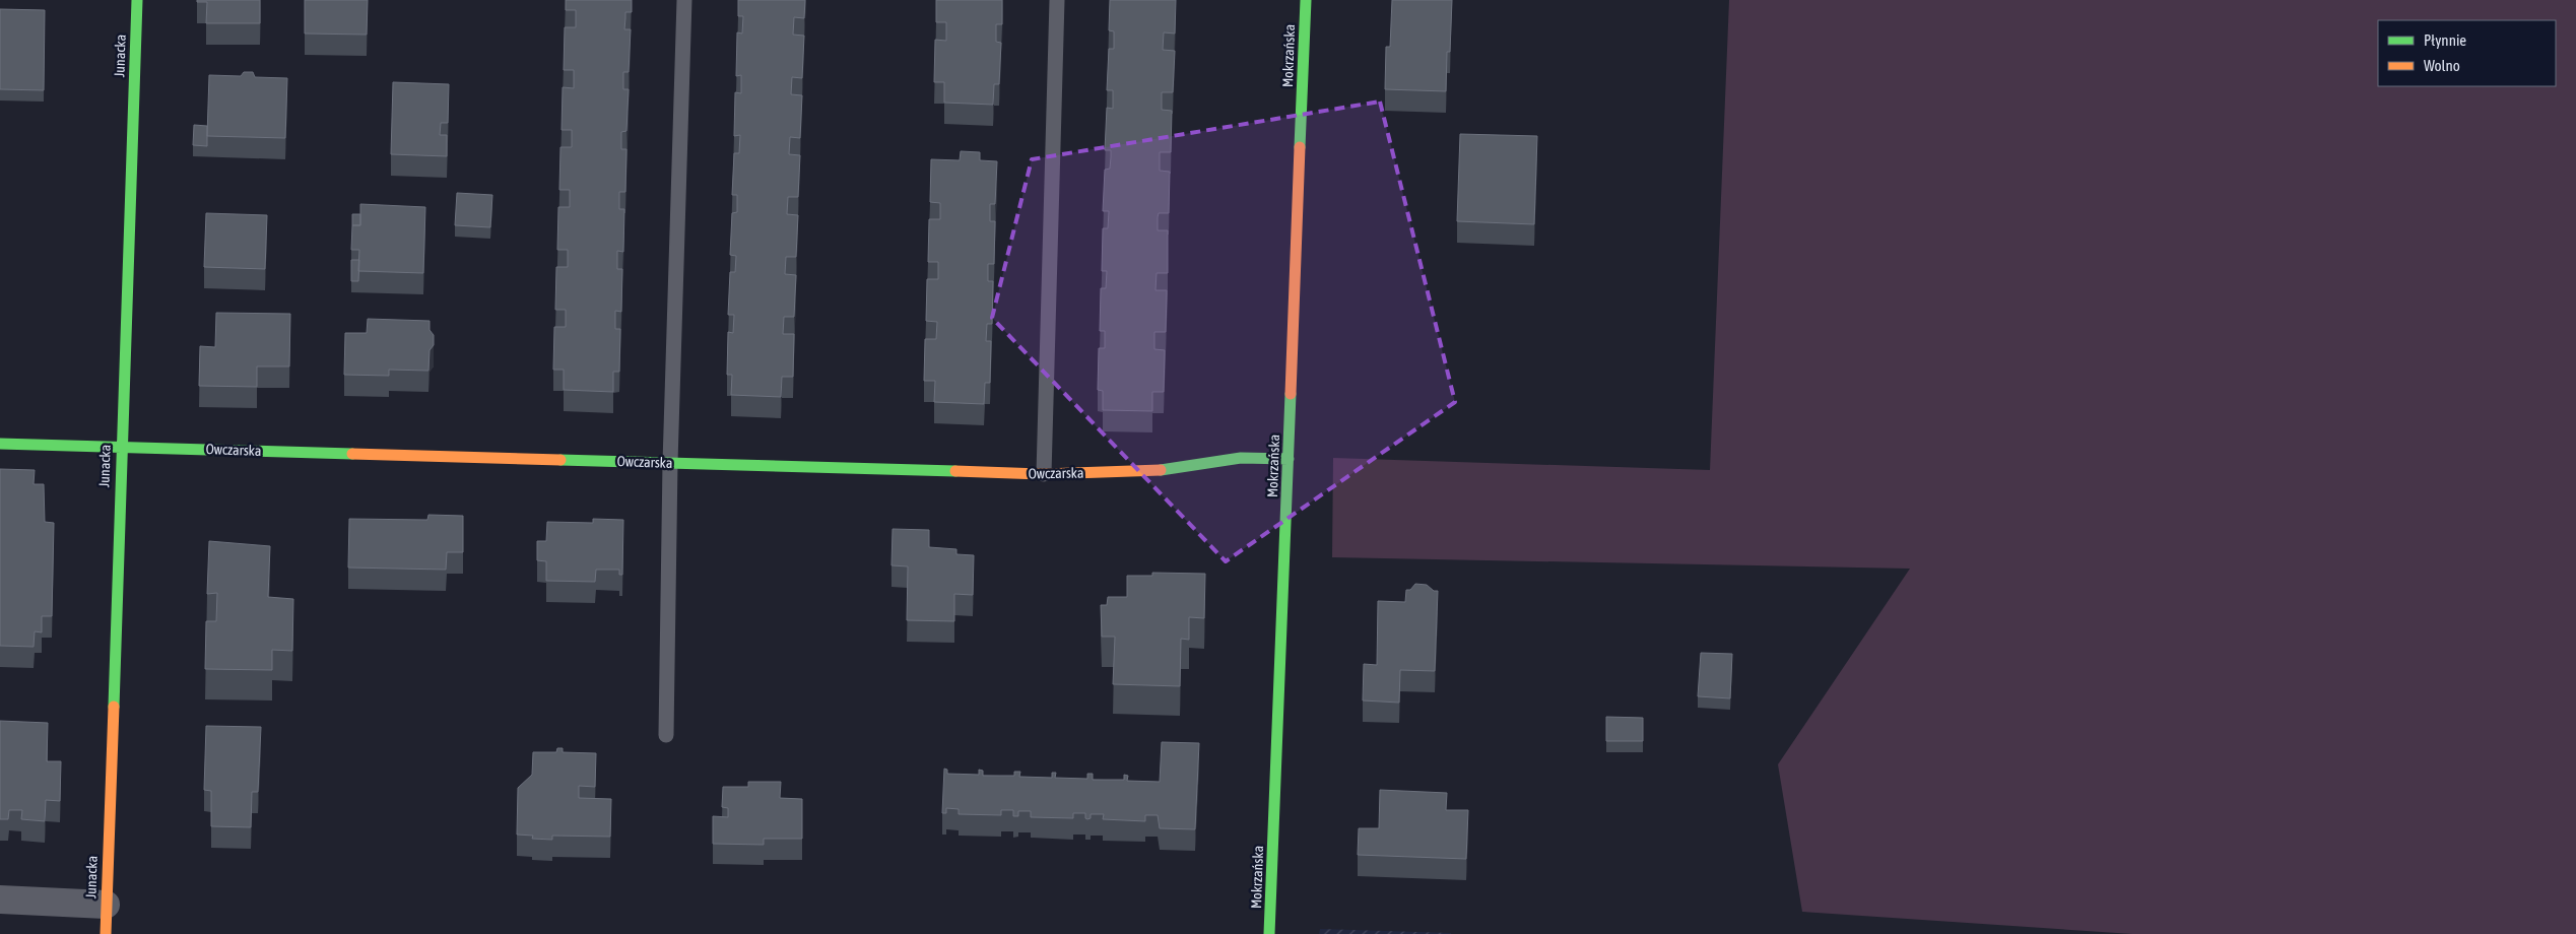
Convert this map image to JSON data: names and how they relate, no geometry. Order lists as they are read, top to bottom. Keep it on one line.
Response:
{"streets":{"street":["Junacka","Mokrzańska","Owczarska"]},"crossings":[["Junacka","Owczarska"],["Mokrzańska","Owczarska"]],"legend":["Płynnie","Wolno"]}
